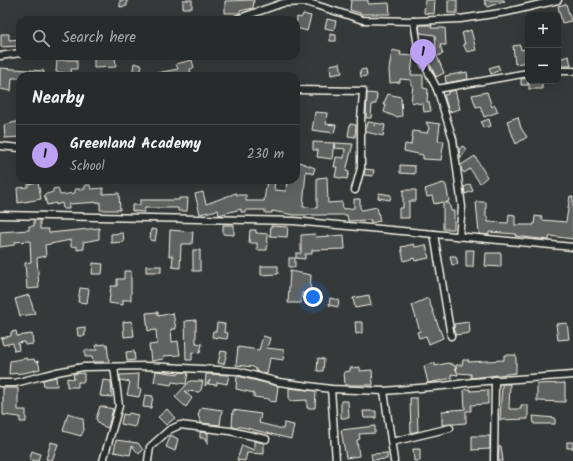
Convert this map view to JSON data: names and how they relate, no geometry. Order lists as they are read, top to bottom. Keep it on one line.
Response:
{"page":{"map_buttons":["+","−"],"search":"Search here","pins":"1","heading":"Nearby","list":[{"mark":"1","name":"Greenland Academy","note":"School","value":"230 m"}]}}
